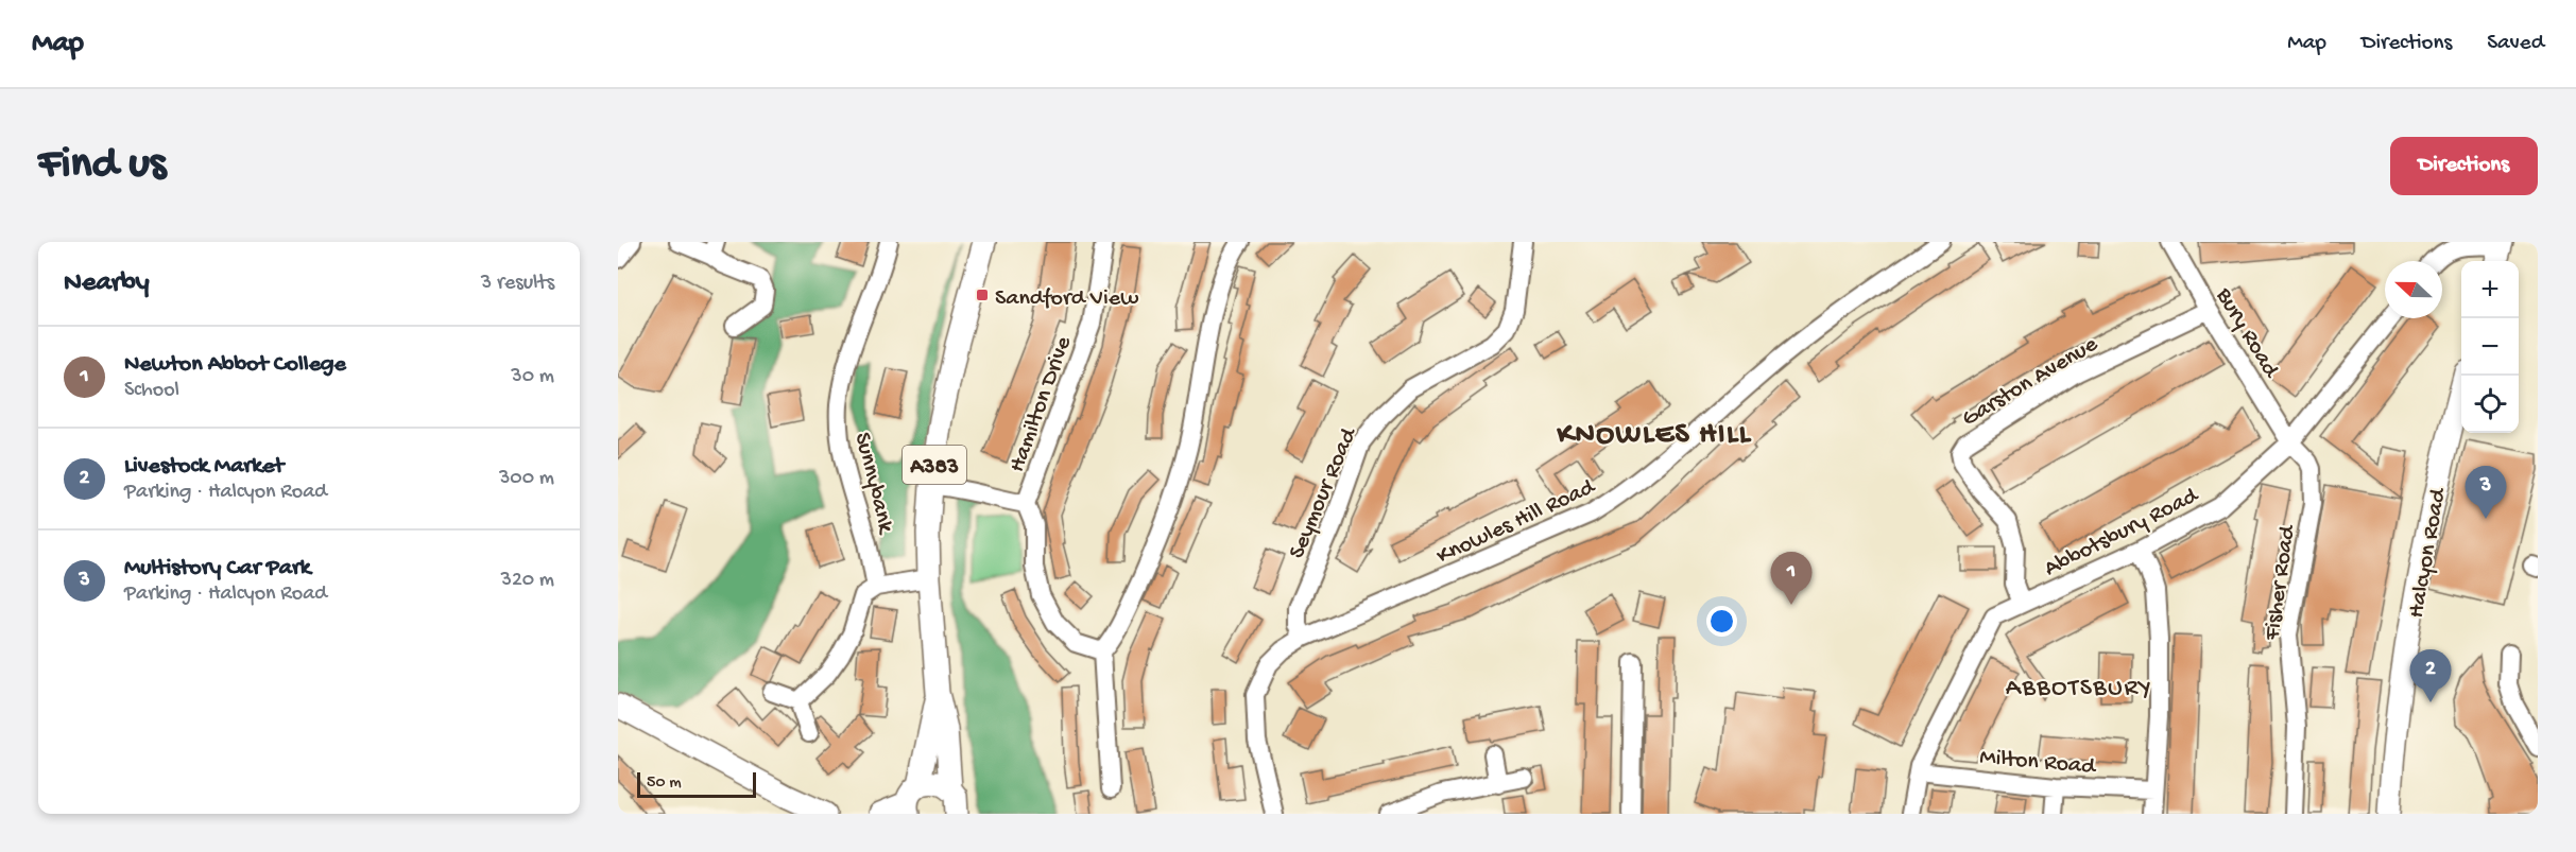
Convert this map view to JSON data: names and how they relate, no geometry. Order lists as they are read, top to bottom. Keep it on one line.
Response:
{"streets":{"main road":["A383","Halcyon Road"],"street":["Bury Road","Garston Avenue","Hamilton Drive","Sunnybank","Seymour Road","Knowles Hill Road","Abbotsbury Road","Fisher Road","Milton Road"]},"crossings":[["Bury Road","Garston Avenue"],["Bury Road","Abbotsbury Road"],["Bury Road","Fisher Road"],["Garston Avenue","Abbotsbury Road"],["Seymour Road","Knowles Hill Road"],["Abbotsbury Road","Fisher Road"],["Abbotsbury Road","Milton Road"]],"districts":["KNOWLES HILL","ABBOTSBURY"],"places":{"transit":["Sandford View"]},"scale_bar":"50 m","north":"left","page":{"header":"Map","nav":["Map","Directions","Saved"],"buttons":"Directions","title":"Find us","heading":["Nearby","3 results"],"map_buttons":["+","−"],"list":[{"mark":"1","name":"Newton Abbot College","note":"School","value":"30 m"},{"mark":"2","name":"Livestock Market","note":"Parking · Halcyon Road","value":"300 m"},{"mark":"3","name":"Multistory Car Park","note":"Parking · Halcyon Road","value":"320 m"}],"pins":["3","1","2"],"scale":"50 m"}}
